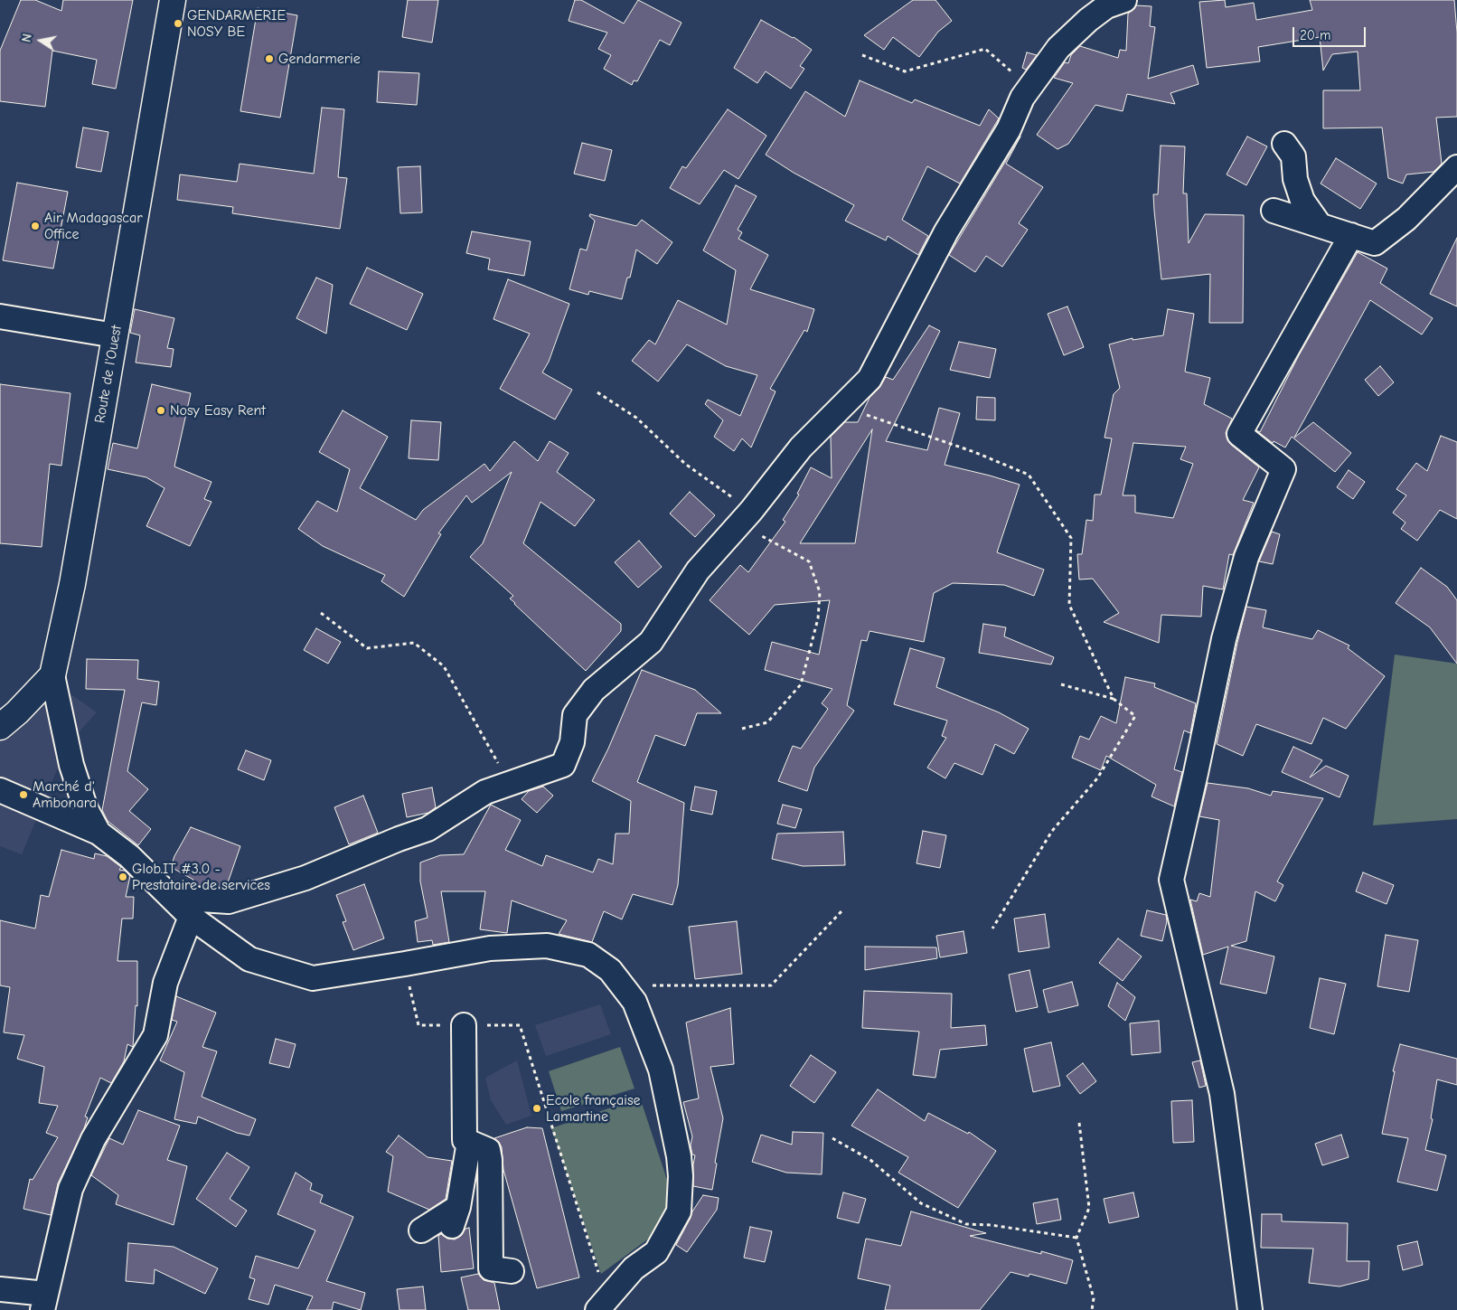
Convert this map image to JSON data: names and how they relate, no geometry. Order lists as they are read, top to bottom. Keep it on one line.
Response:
{"streets":{"main road":["Route de l'Ouest"]},"places":["GENDARMERIE NOSY BE","Gendarmerie","Air Madagascar Office","Nosy Easy Rent","Marché d' Ambonara","Glob.IT #3.0 - Prestataire de services","Ecole française Lamartine"],"scale_bar":"20 m","north":"left"}
